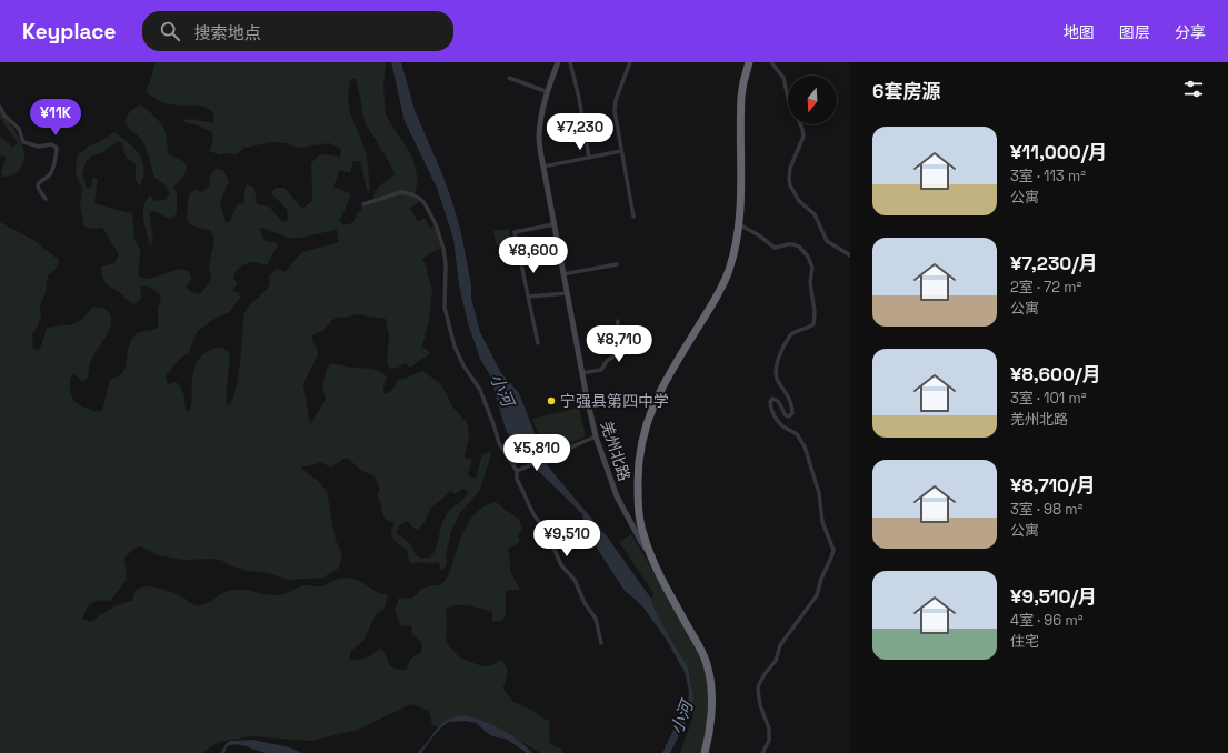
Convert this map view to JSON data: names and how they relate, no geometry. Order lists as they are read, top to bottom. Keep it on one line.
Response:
{"streets":{"main road":["羌州北路"]},"water":["小河"],"places":["宁强县第四中学"],"north":"bottom","page":{"header":"Keyplace","search":"搜索地点","nav":["地图","图层","分享"],"heading":"6套房源","price":["¥11K","¥7,230","¥8,600","¥8,710","¥5,810","¥9,510"],"list":[{"name":"¥11,000/月","note":"3室 · 113 m² · 公寓"},{"name":"¥7,230/月","note":"2室 · 72 m² · 公寓"},{"name":"¥8,600/月","note":"3室 · 101 m² · 羌州北路"},{"name":"¥8,710/月","note":"3室 · 98 m² · 公寓"},{"name":"¥9,510/月","note":"4室 · 96 m² · 住宅"}]}}
